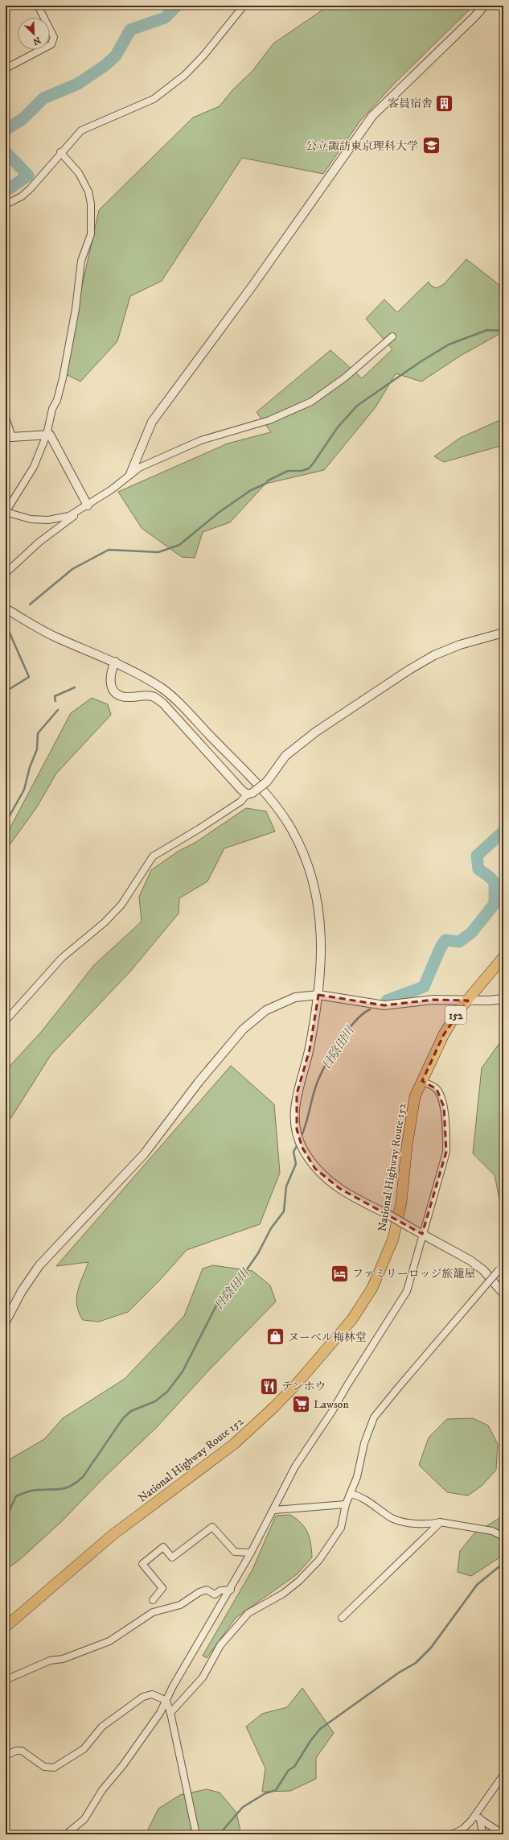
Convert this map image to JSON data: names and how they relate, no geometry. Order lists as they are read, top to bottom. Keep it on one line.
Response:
{"streets":{"highway":["152","National Highway Route 152"]},"water":["日陰田川"],"places":{"building":["客員宿舎"],"school or university":["公立諏訪東京理科大学"],"hotel":["ファミリーロッジ旅籠屋"],"shop":["ヌーベル梅林堂"],"restaurant":["テンホウ"],"supermarket":["Lawson"]},"north":"bottom right"}
